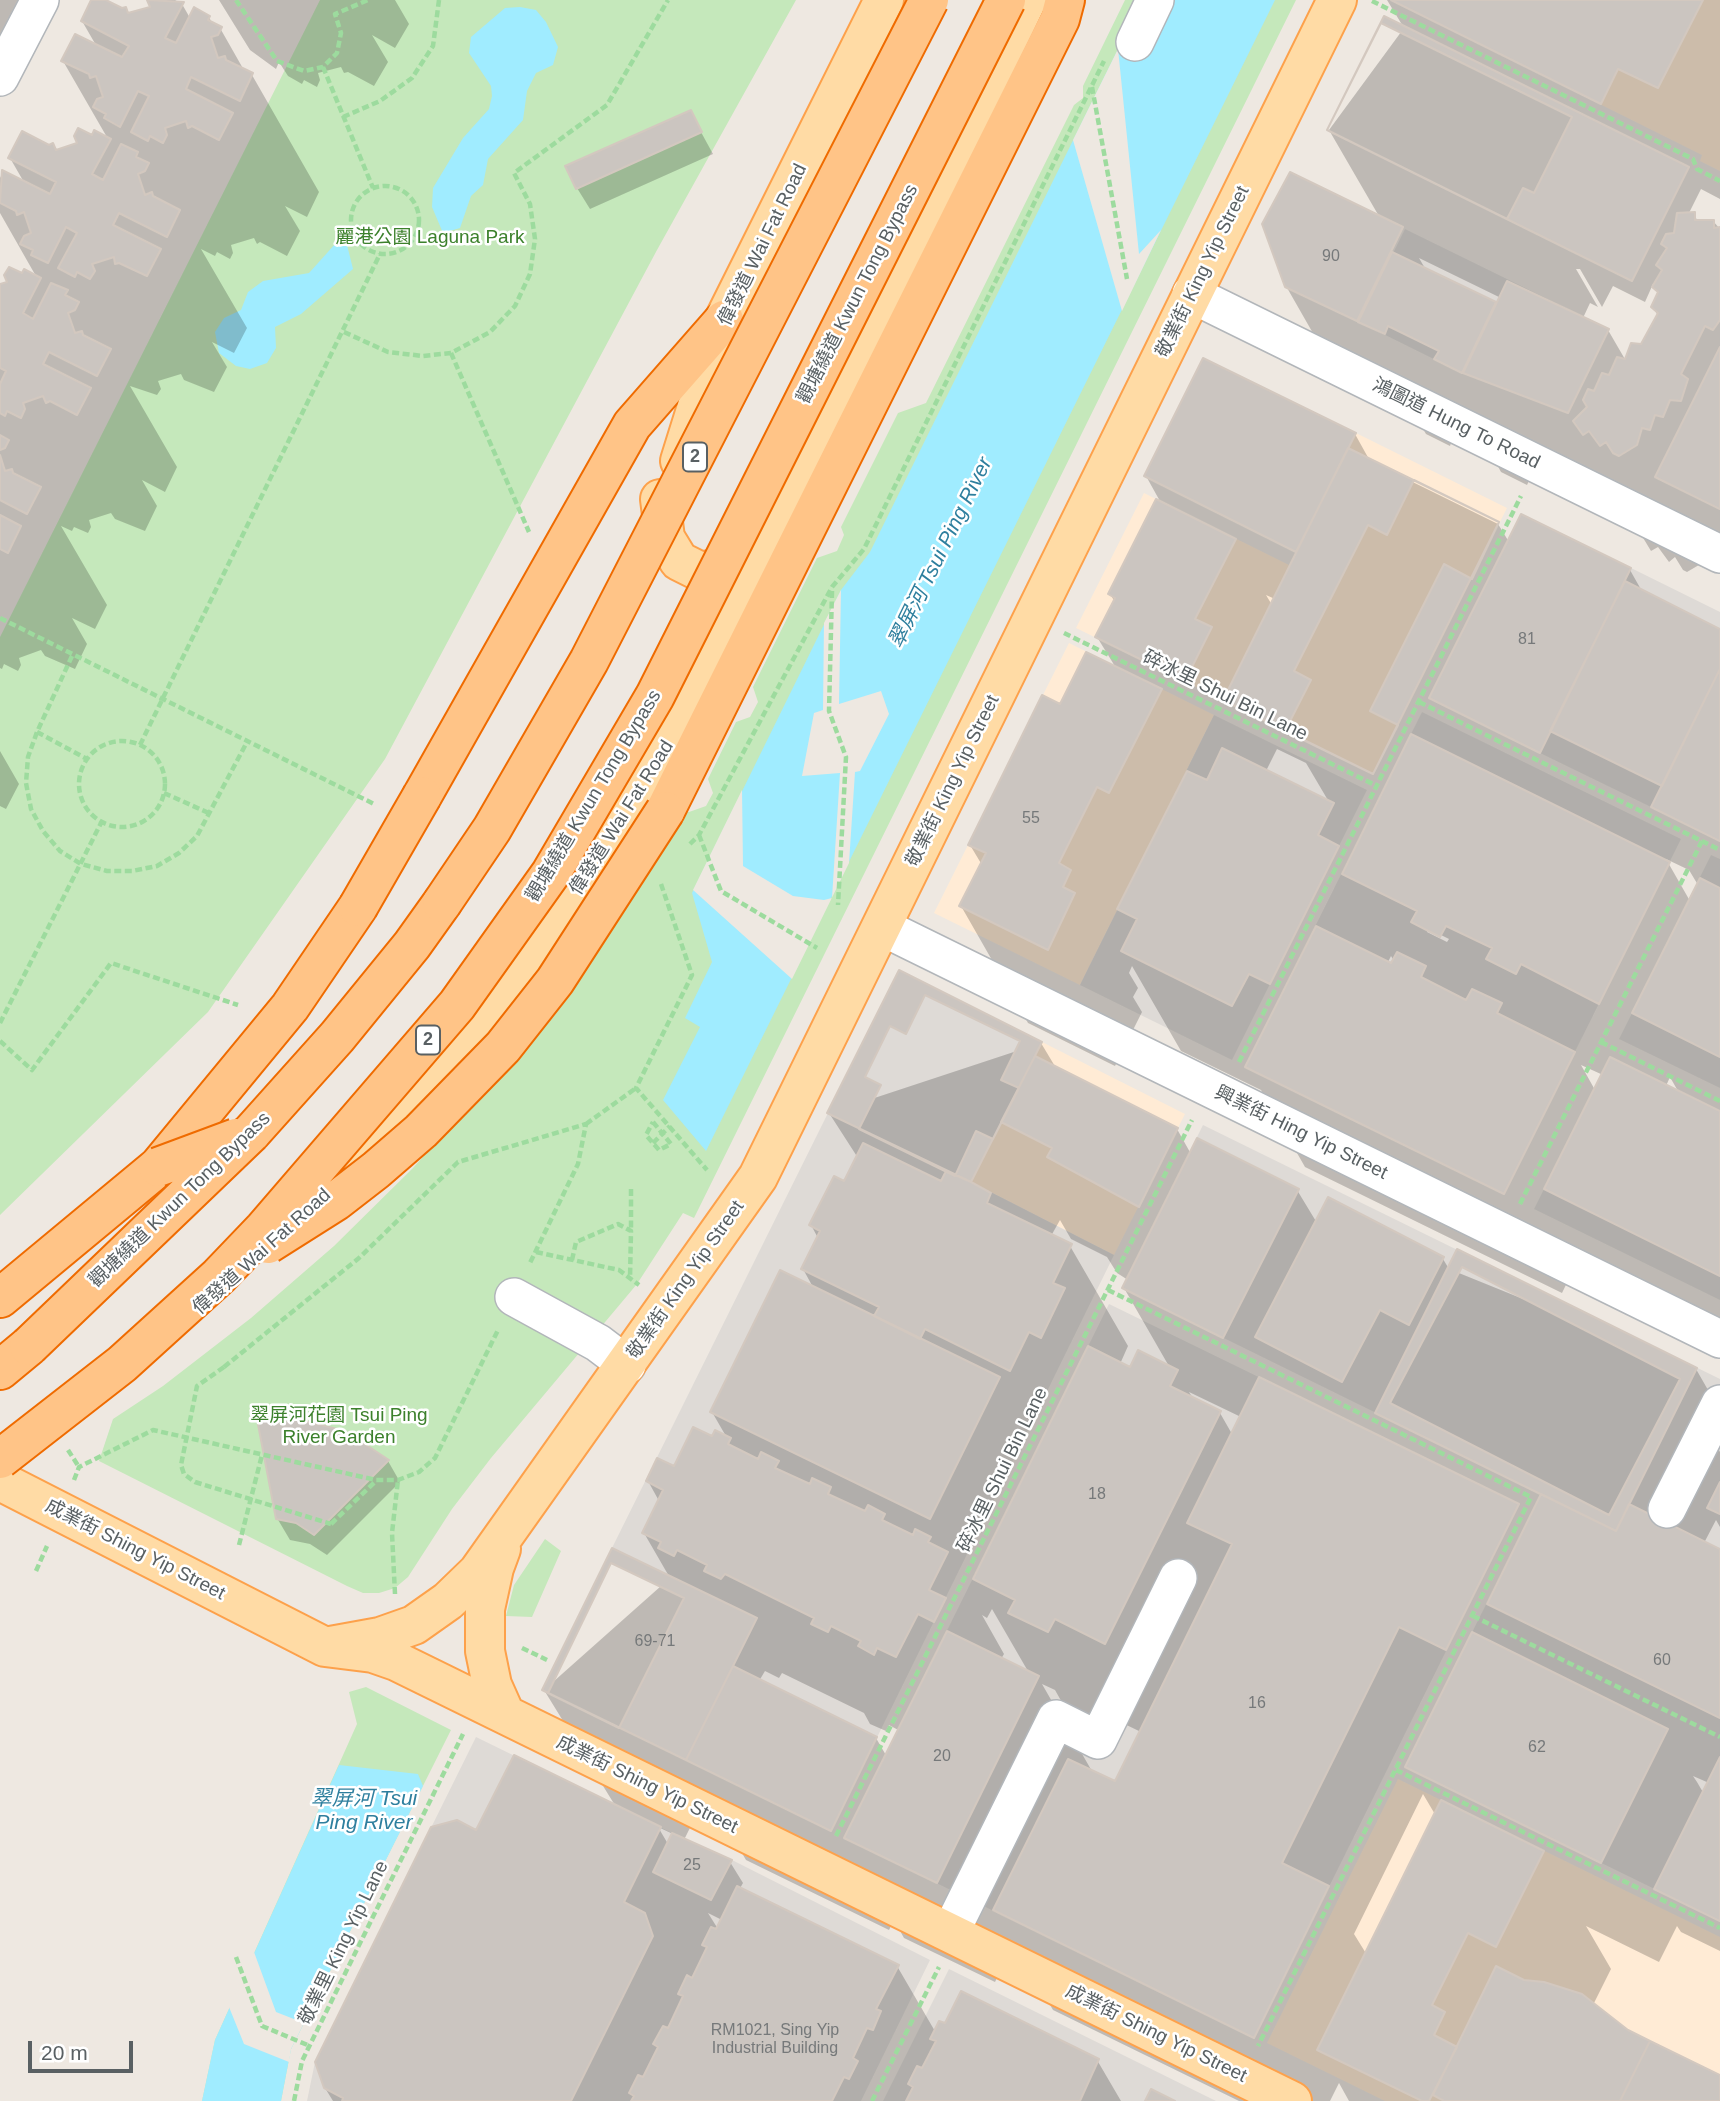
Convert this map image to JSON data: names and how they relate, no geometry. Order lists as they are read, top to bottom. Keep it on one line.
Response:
{"streets":{"highway":["觀塘繞道 Kwun Tong Bypass","2"],"main road":["偉發道 Wai Fat Road","敬業街 King Yip Street","成業街 Shing Yip Street"],"street":["鴻圖道 Hung To Road","興業街 Hing Yip Street"],"path":["碎冰里 Shui Bin Lane","敬業里 King Yip Lane"]},"crossings":[["偉發道 Wai Fat Road","成業街 Shing Yip Street"],["敬業街 King Yip Street","鴻圖道 Hung To Road"],["敬業街 King Yip Street","興業街 Hing Yip Street"],["敬業街 King Yip Street","成業街 Shing Yip Street"]],"water":["翠屏河 Tsui Ping River"],"parks":["麗港公園 Laguna Park","翠屏河花園 Tsui Ping River Garden"],"house_numbers":["90","81","55","18","69-71","60","16","62","20","25","RM1021, Sing Yip Industrial Building"],"scale_bar":"20 m"}
